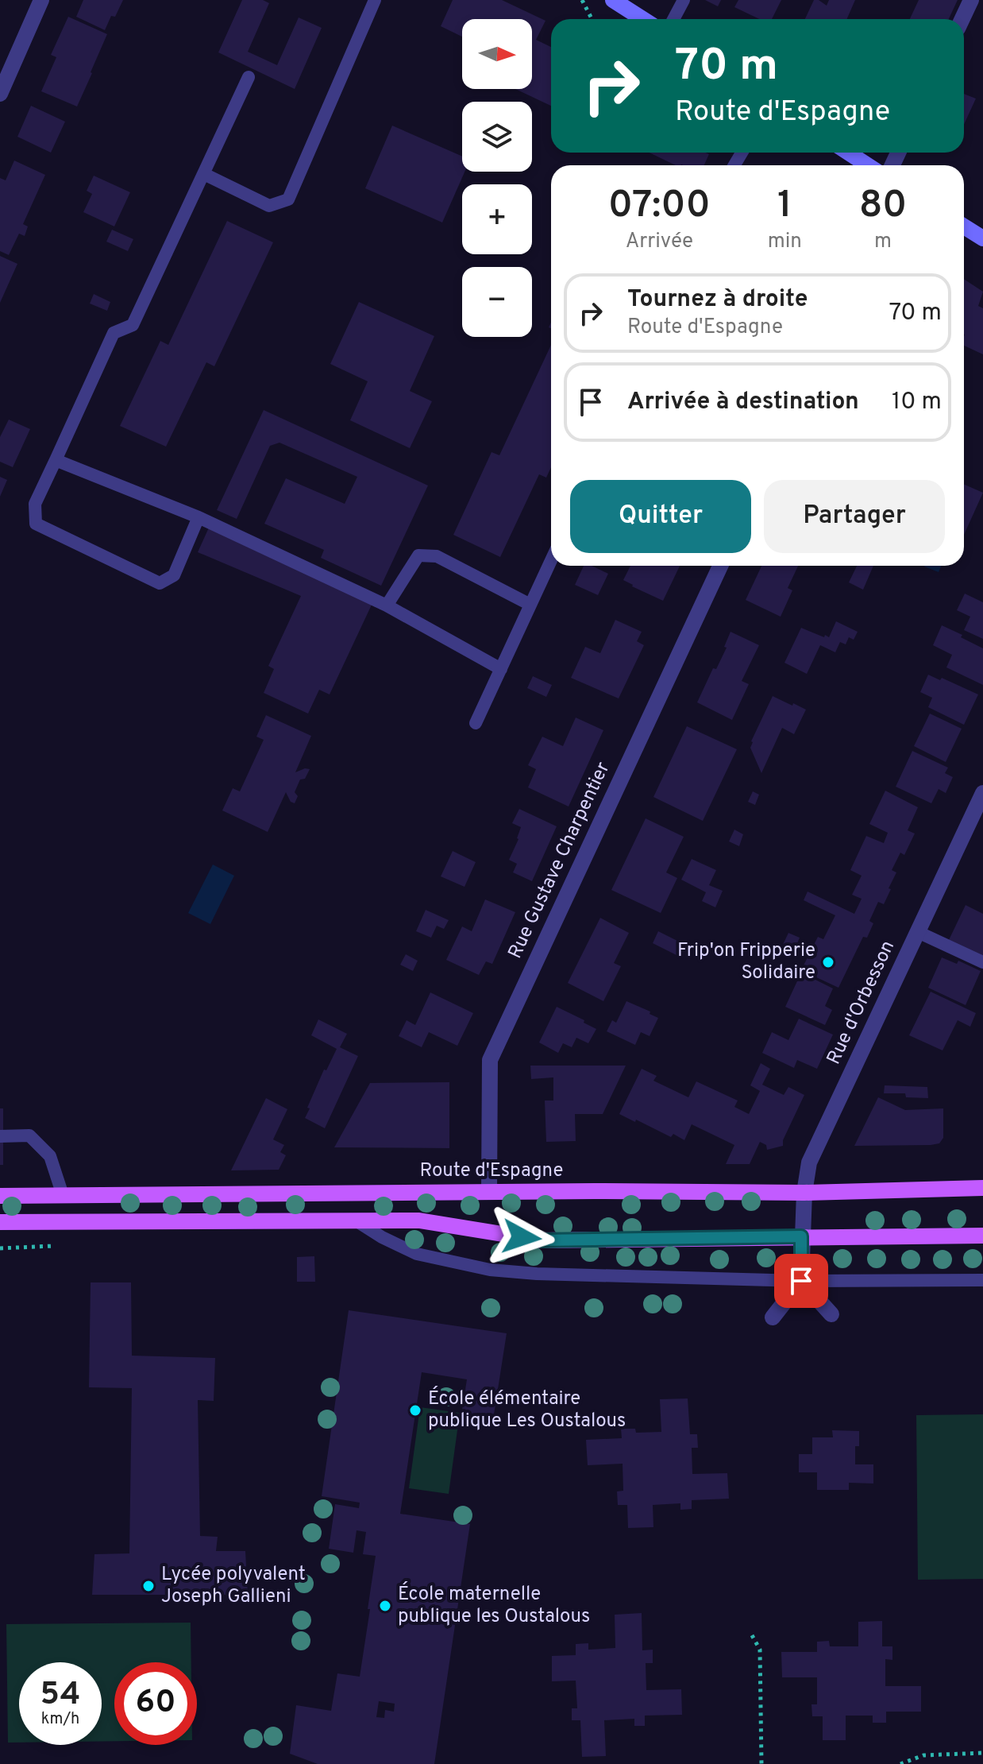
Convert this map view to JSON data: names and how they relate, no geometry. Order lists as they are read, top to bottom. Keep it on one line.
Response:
{"streets":{"main road":["Route d'Espagne"],"street":["Rue Gustave Charpentier","Rue d'Orbesson"]},"crossings":[["Rue Gustave Charpentier","Route d'Espagne"],["Rue d'Orbesson","Route d'Espagne"]],"places":["Frip'on Fripperie Solidaire","École élémentaire publique Les Oustalous","Lycée polyvalent Joseph Gallieni","École maternelle publique les Oustalous"],"north":"right","page":{"map_buttons":["+","−"],"turn":["70 m","Route d'Espagne"],"eta":["07:00","Arrivée","1","min","80","m"],"list":[{"name":"Tournez à droite","note":"Route d'Espagne","value":"70 m"},{"name":"Arrivée à destination","value":"10 m"}],"buttons":["Quitter","Partager"],"speed":"54 km/h","limit":"60"}}
